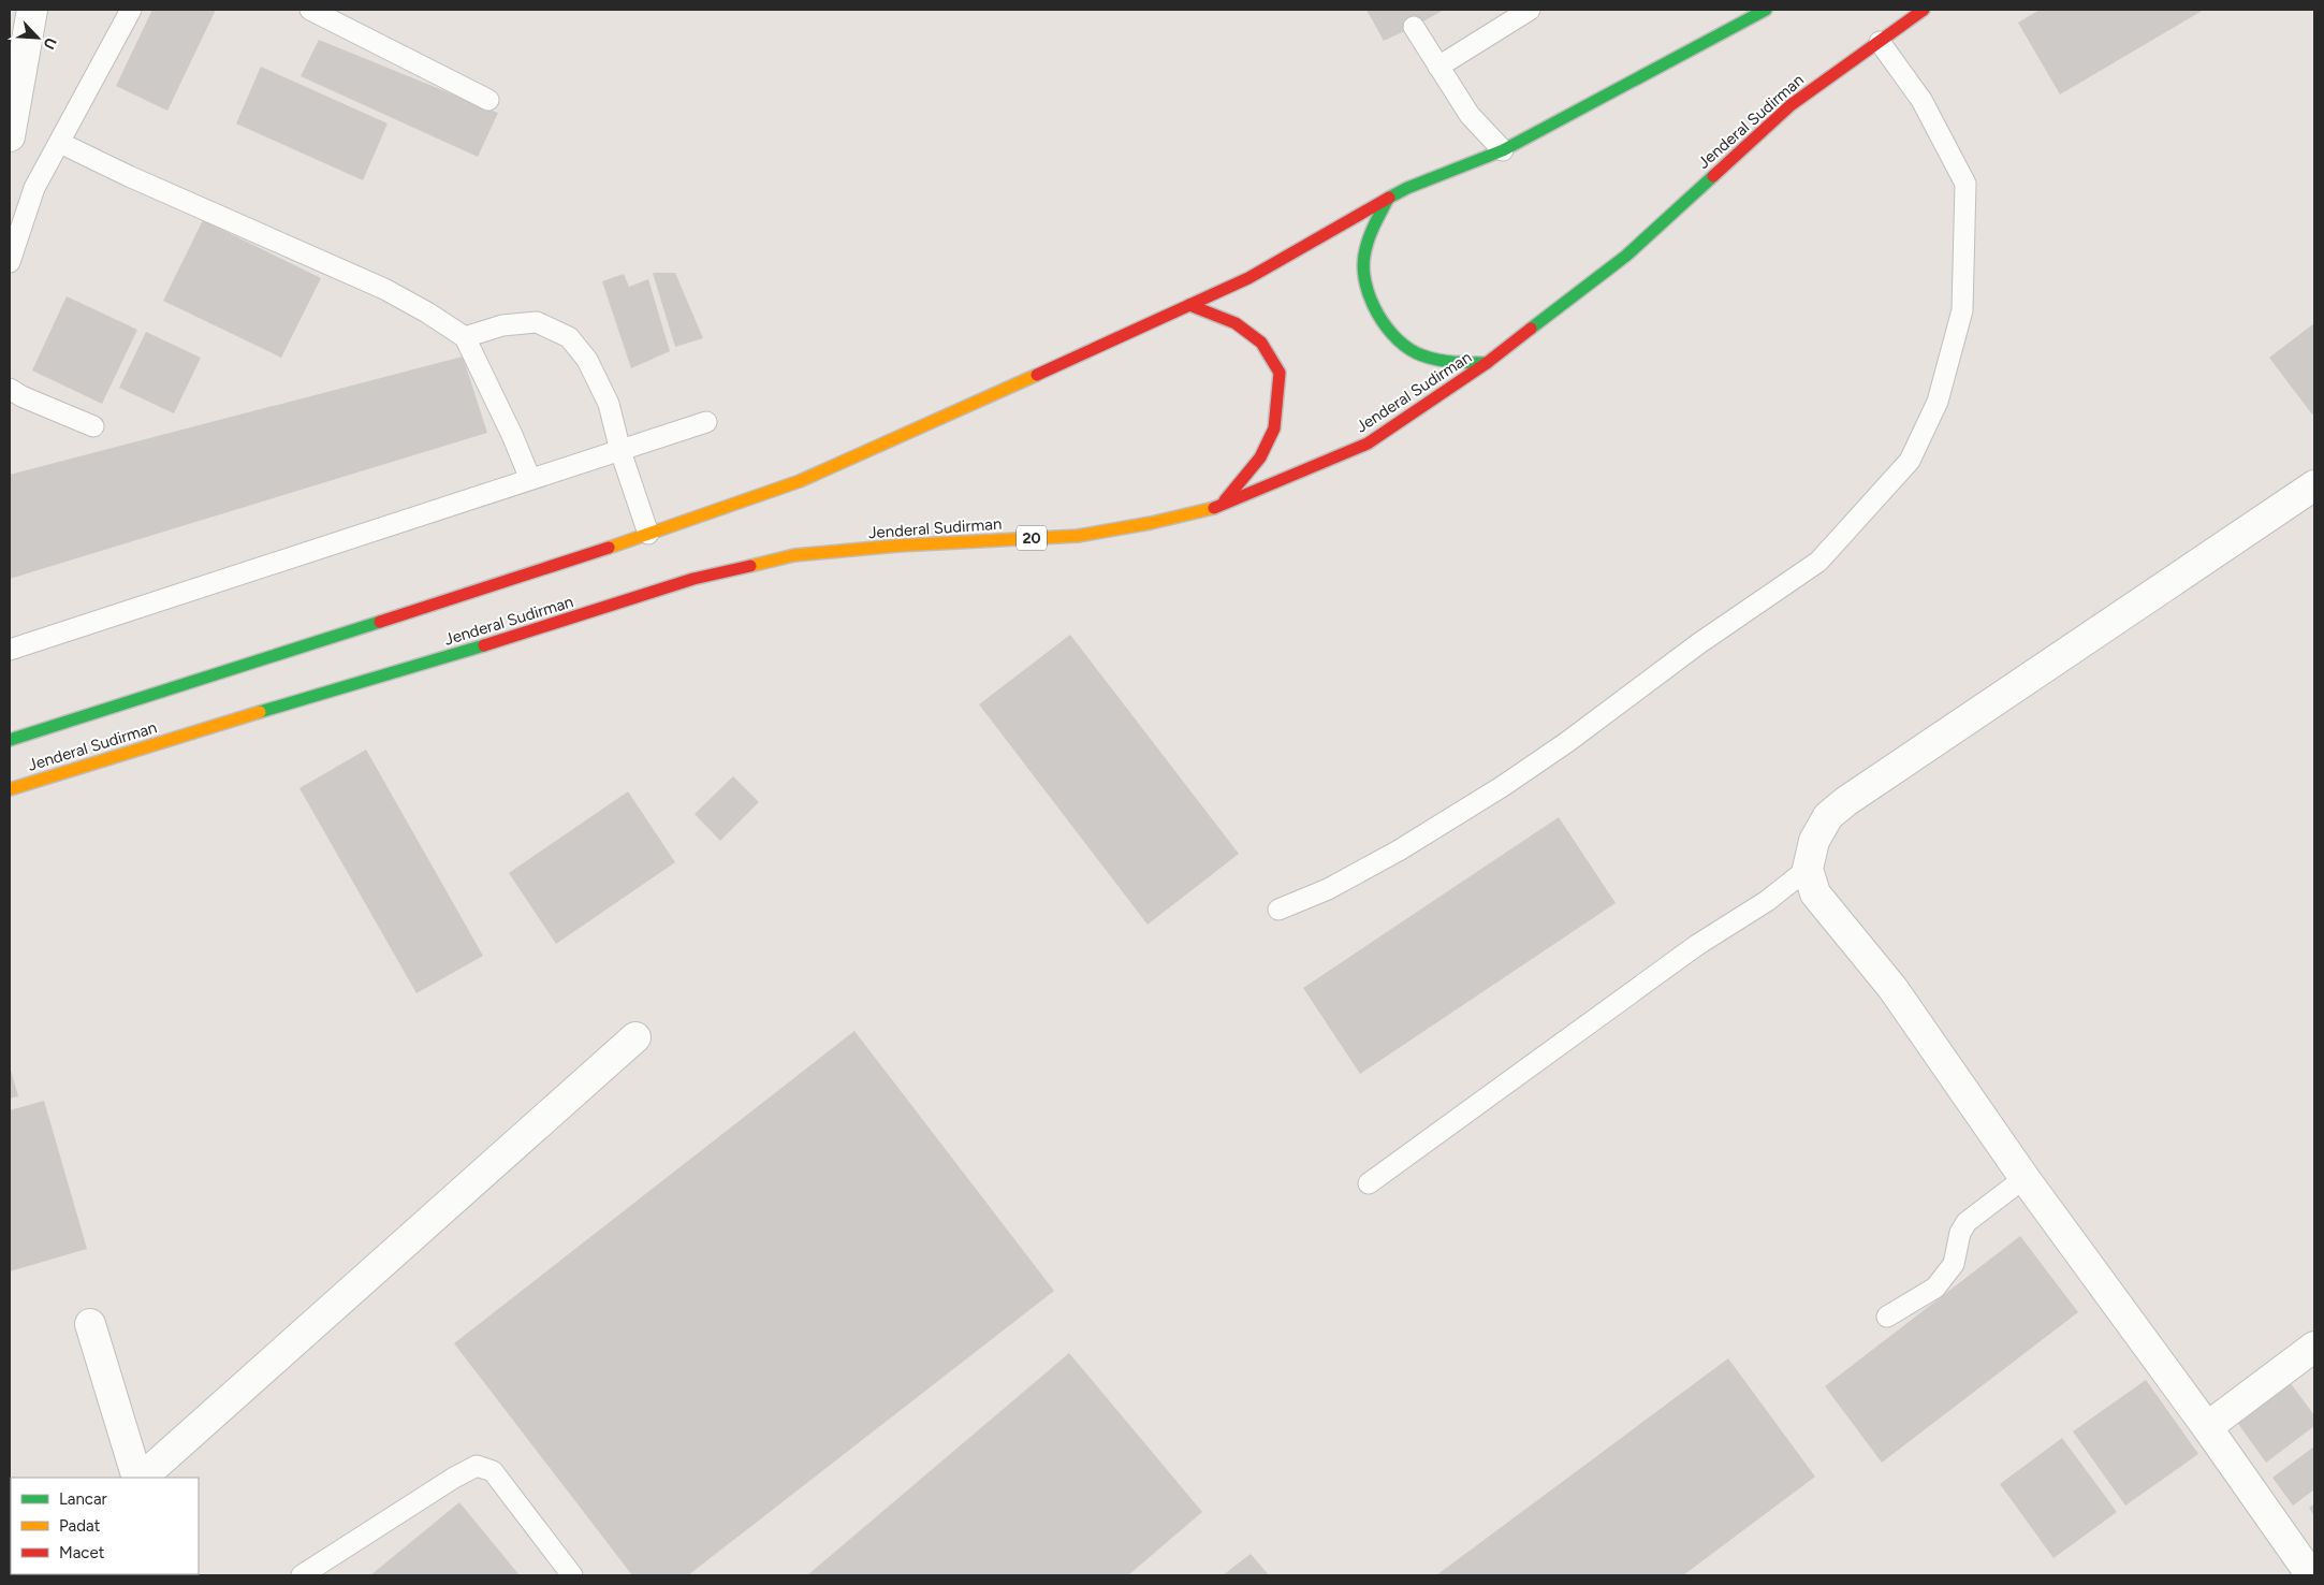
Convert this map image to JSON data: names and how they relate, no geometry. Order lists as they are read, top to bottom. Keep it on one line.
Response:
{"streets":{"highway":["Jenderal Sudirman","20"]},"legend":["Lancar","Padat","Macet"],"north":"bottom right"}
